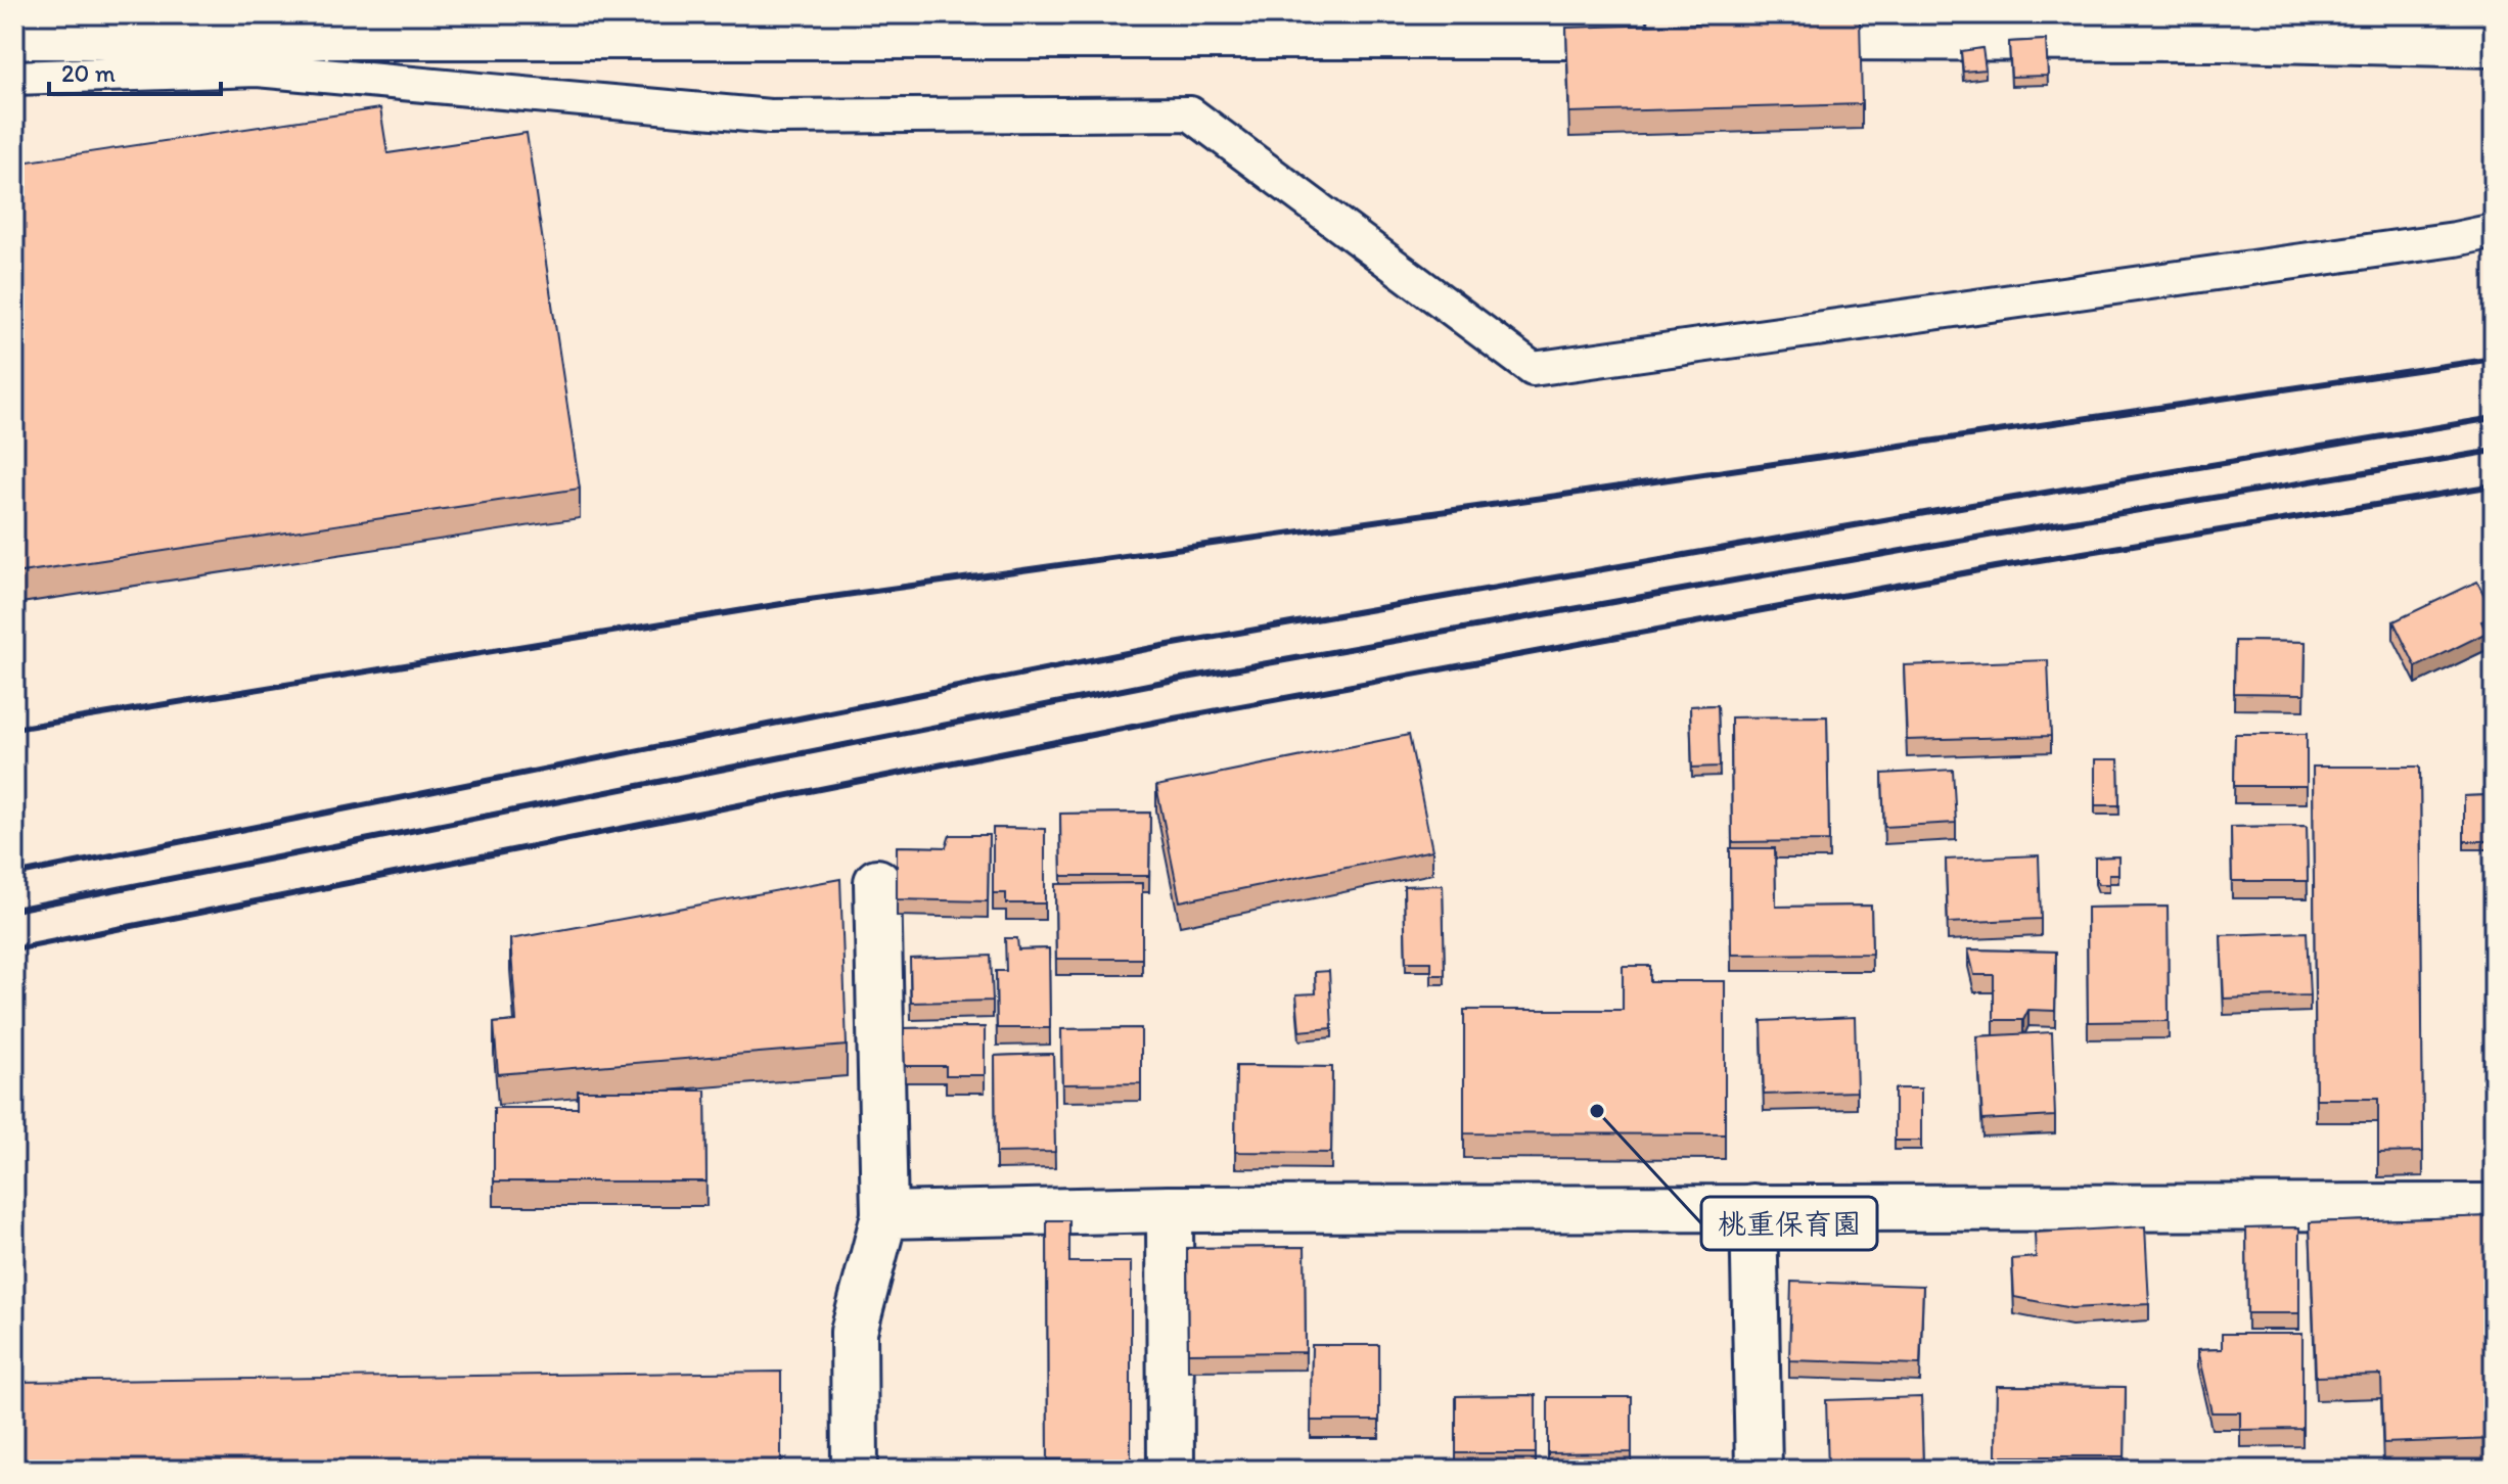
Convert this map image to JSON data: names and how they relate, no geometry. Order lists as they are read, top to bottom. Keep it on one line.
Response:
{"places":["桃重保育園"],"scale_bar":"20 m"}
